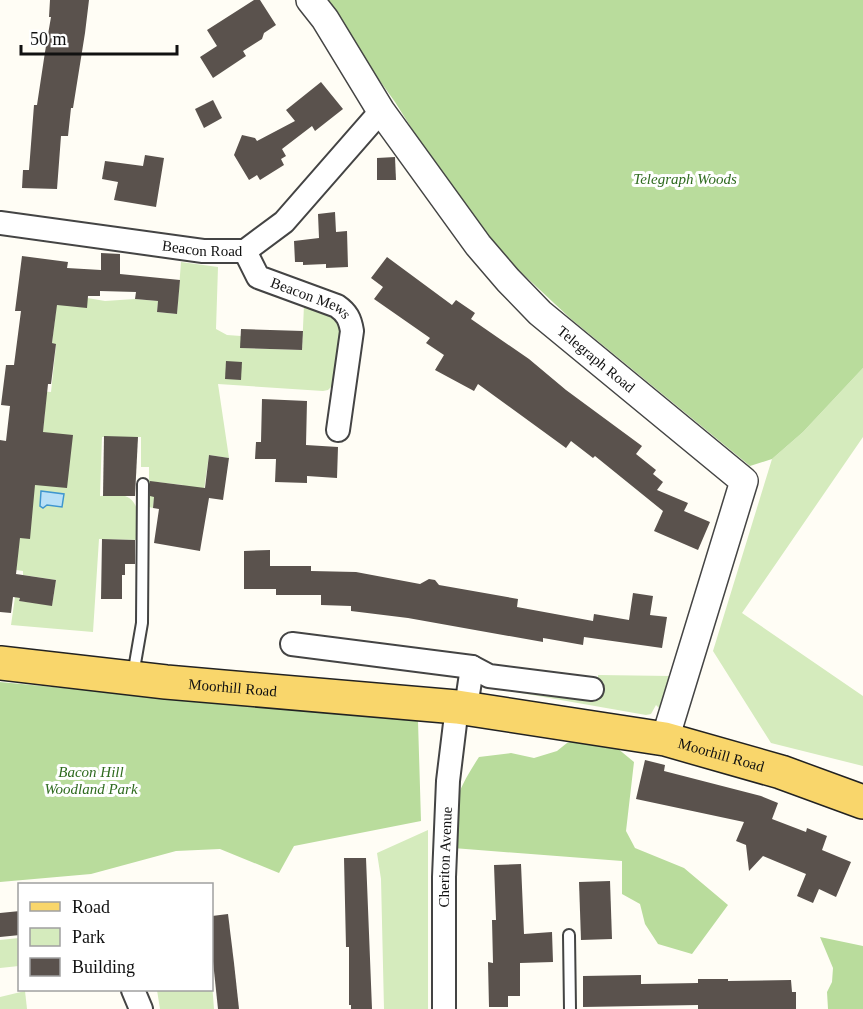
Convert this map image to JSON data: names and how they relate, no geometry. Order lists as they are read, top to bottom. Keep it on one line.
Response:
{"streets":{"main road":["Moorhill Road"],"street":["Beacon Road","Beacon Mews","Telegraph Road","Cheriton Avenue"]},"crossings":[["Beacon Road","Beacon Mews"],["Beacon Road","Telegraph Road"],["Telegraph Road","Moorhill Road"],["Moorhill Road","Cheriton Avenue"]],"parks":["Telegraph Woods","Bacon Hill Woodland Park"],"legend":["Road","Park","Building"],"scale_bar":"50 m"}
